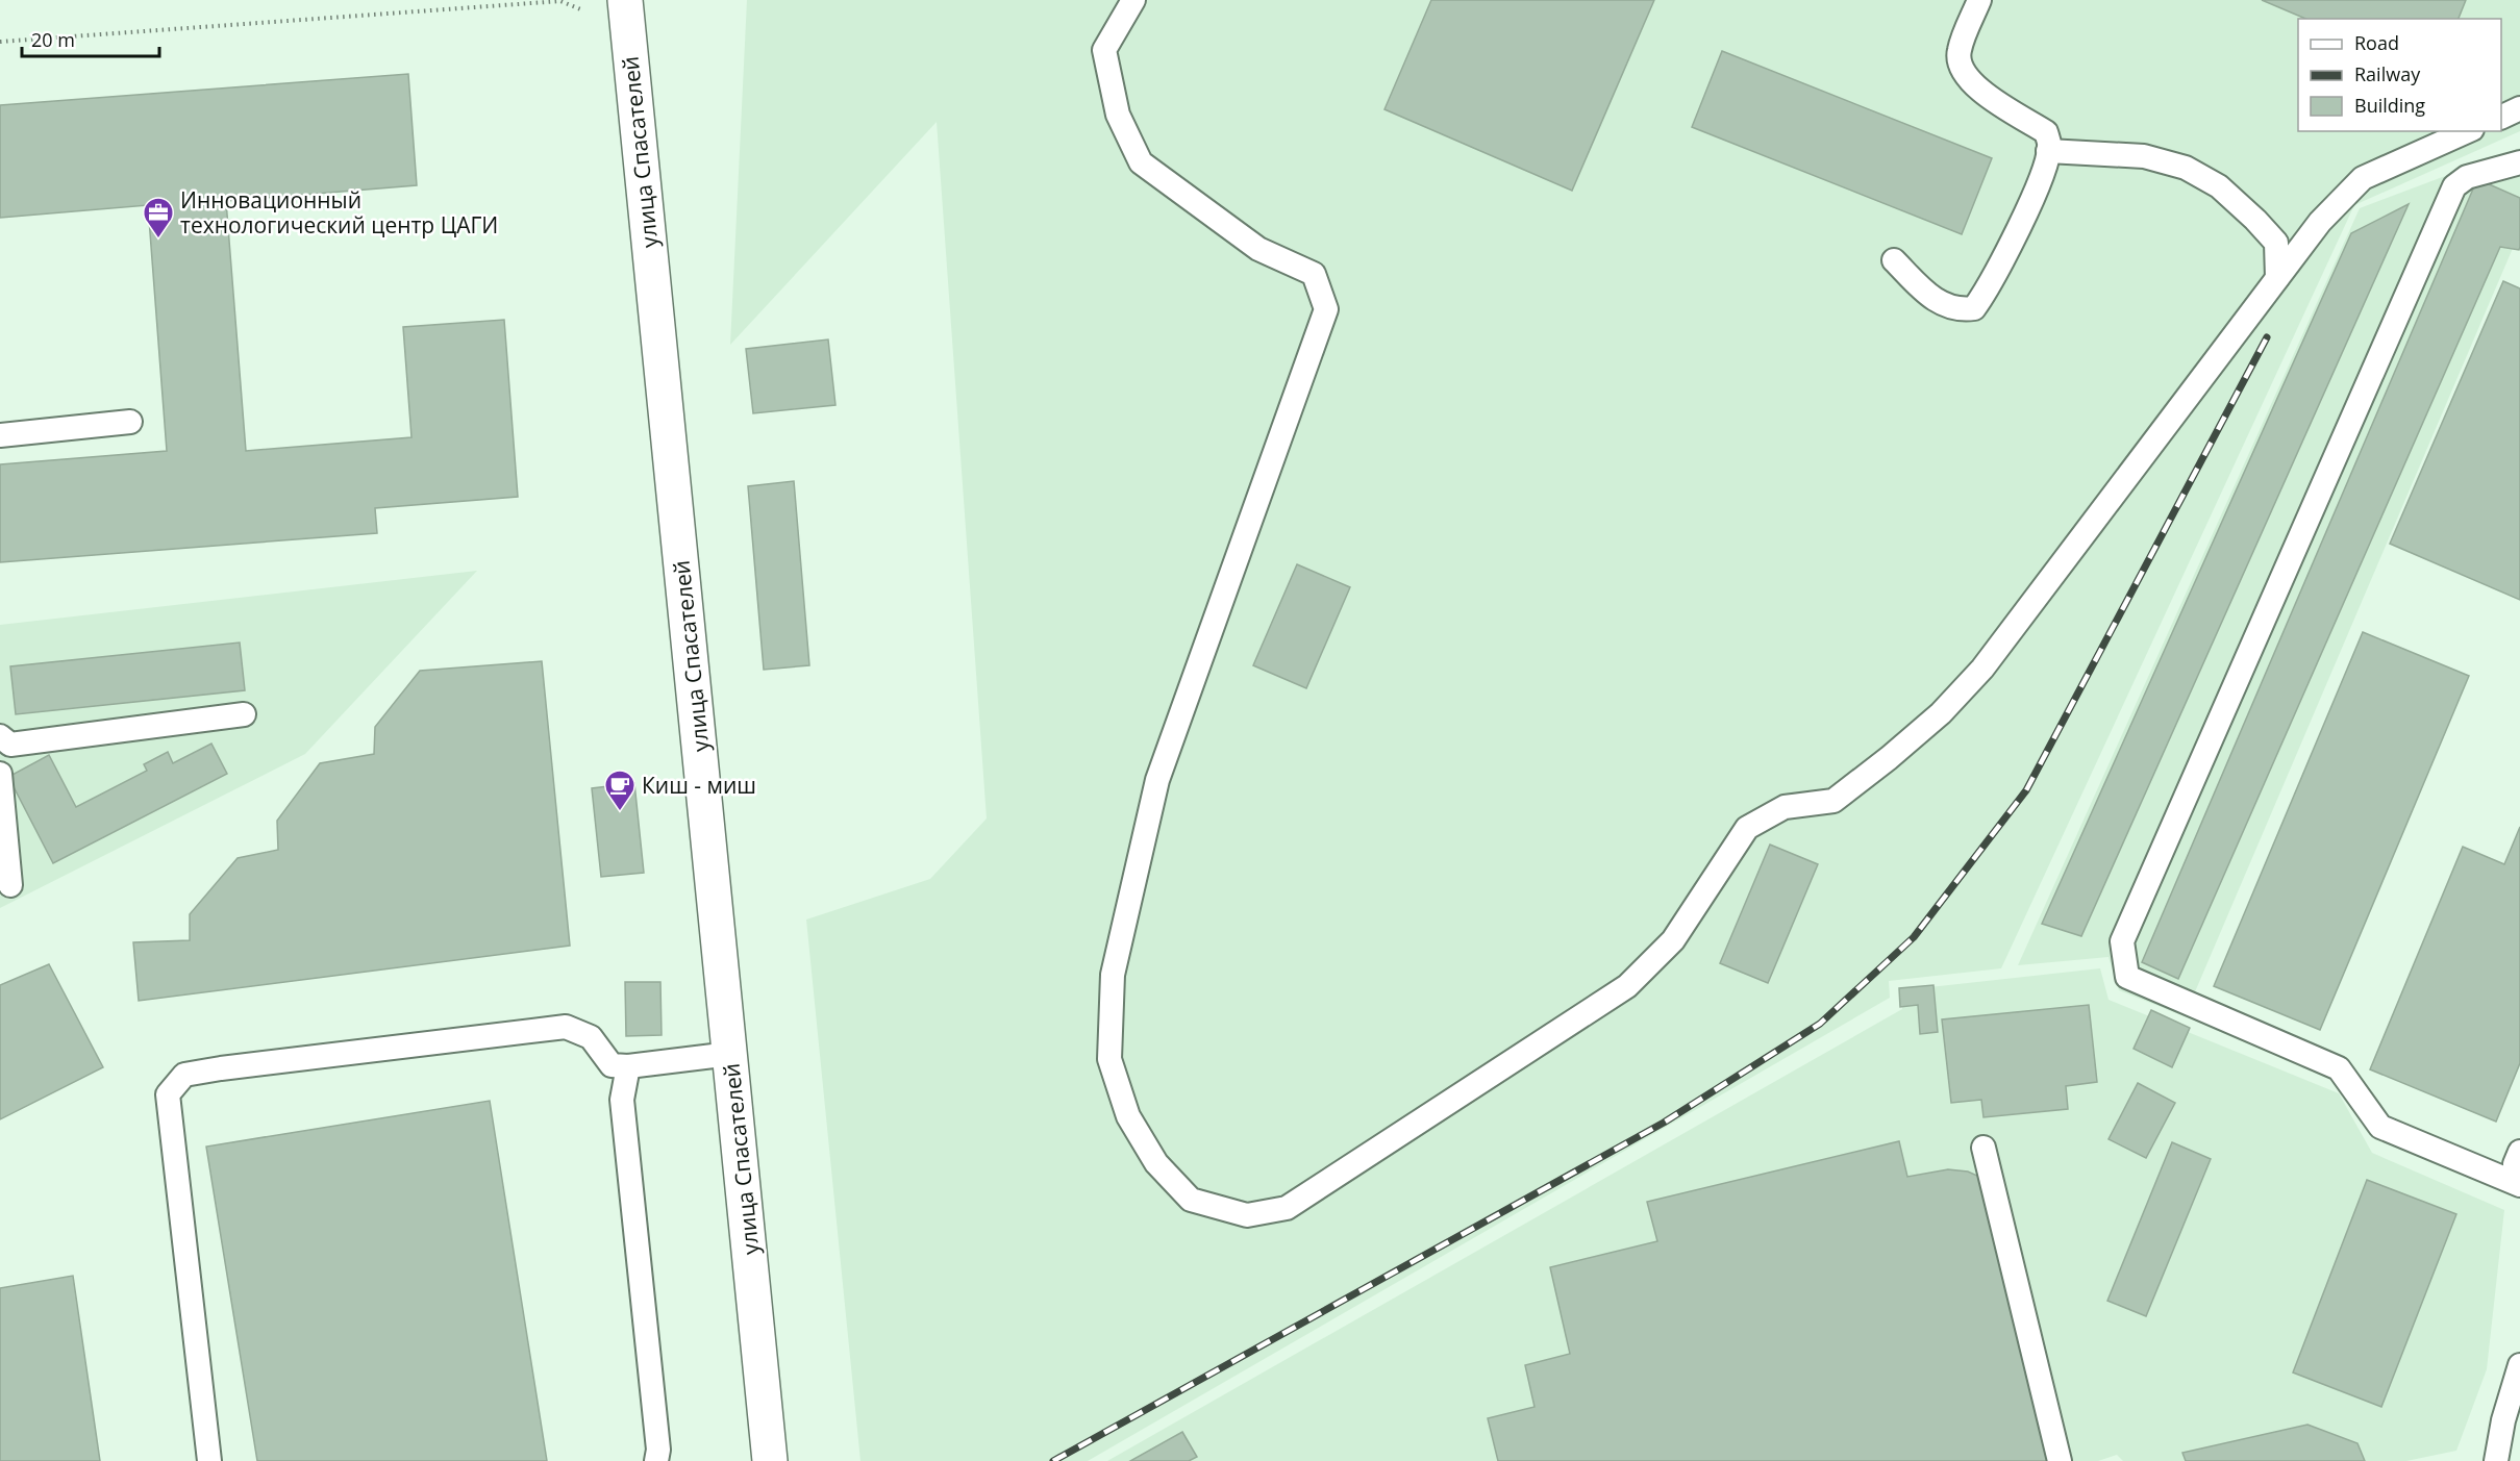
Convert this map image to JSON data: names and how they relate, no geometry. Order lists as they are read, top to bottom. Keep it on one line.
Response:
{"streets":{"street":["улица Спасателей"]},"places":{"office":["Инновационный технологический центр ЦАГИ"],"cafe":["Киш - миш"]},"legend":["Road","Railway","Building"],"scale_bar":"20 m"}
